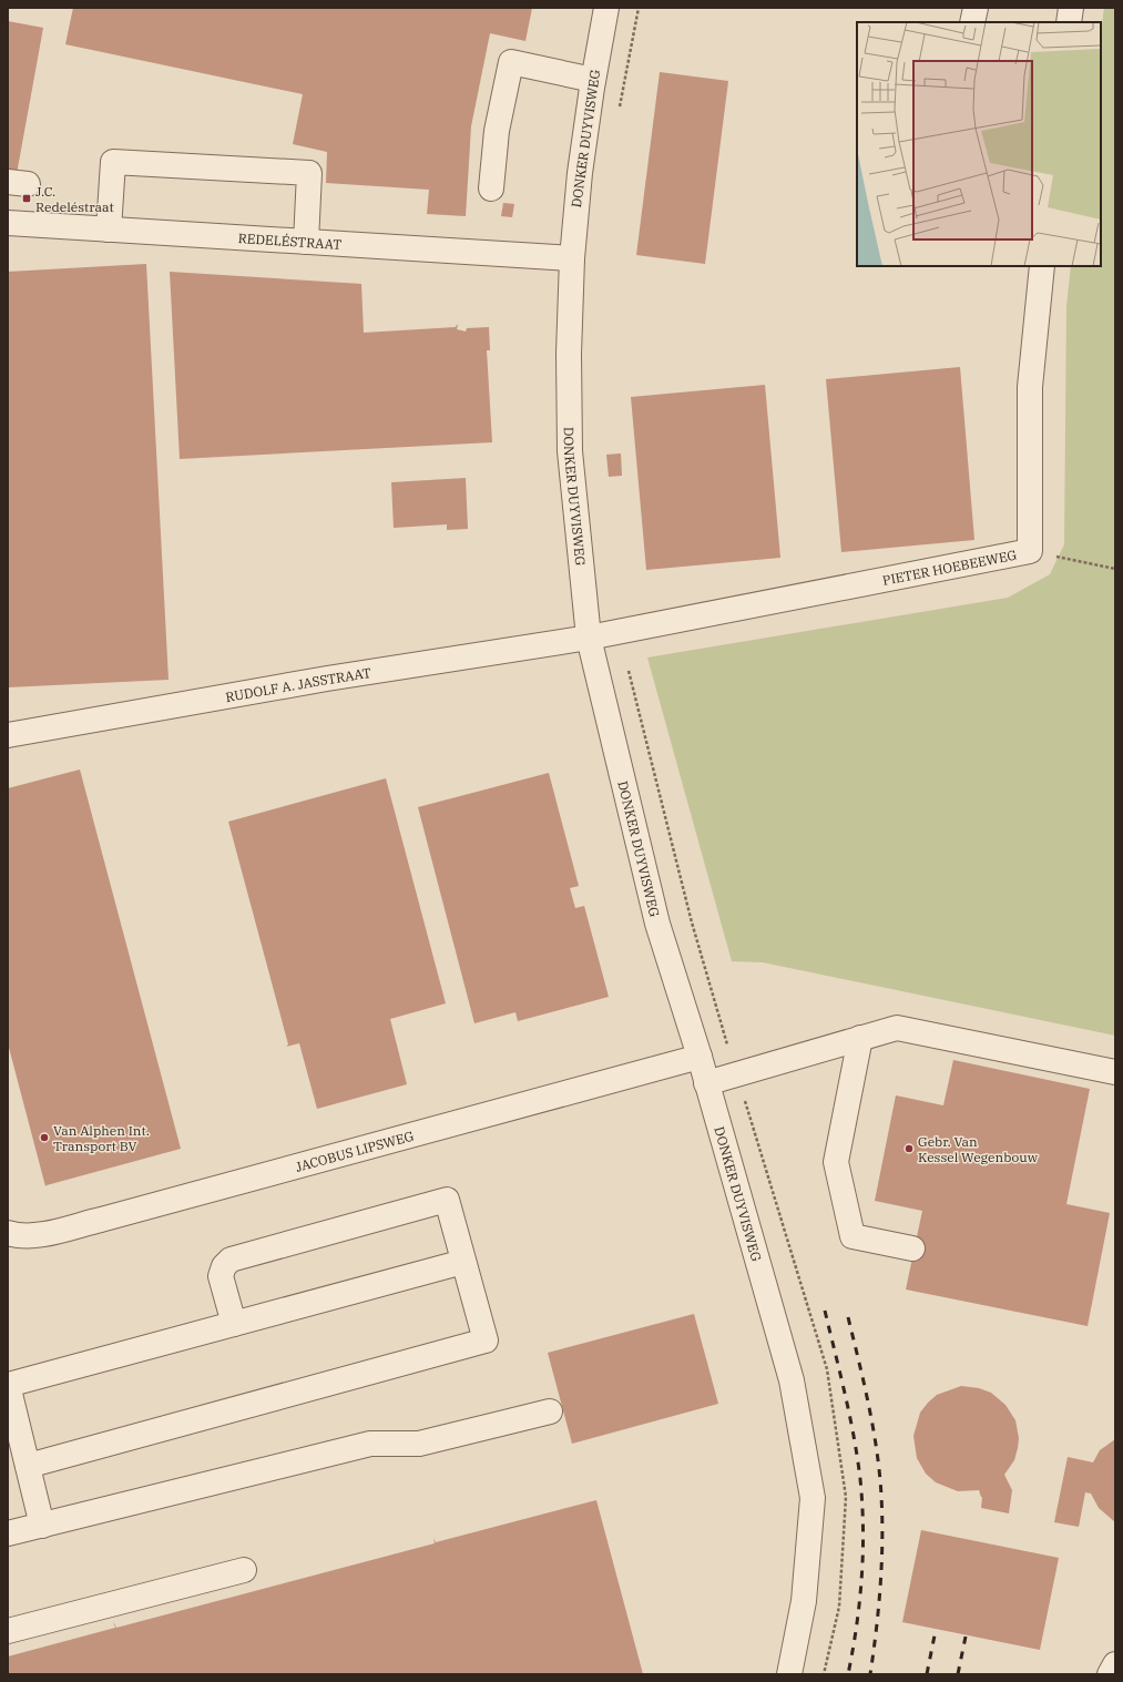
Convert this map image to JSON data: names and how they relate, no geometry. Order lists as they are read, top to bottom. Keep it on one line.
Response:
{"streets":{"street":["DONKER DUYVISWEG","REDELÉSTRAAT","PIETER HOEBEEWEG","RUDOLF A. JASSTRAAT","JACOBUS LIPSWEG"]},"crossings":[["DONKER DUYVISWEG","REDELÉSTRAAT"],["DONKER DUYVISWEG","PIETER HOEBEEWEG"],["DONKER DUYVISWEG","RUDOLF A. JASSTRAAT"],["DONKER DUYVISWEG","JACOBUS LIPSWEG"],["PIETER HOEBEEWEG","RUDOLF A. JASSTRAAT"]],"places":{"transit":["J.C. Redeléstraat"],"other":["Van Alphen Int. Transport BV","Gebr. Van Kessel Wegenbouw"]}}
